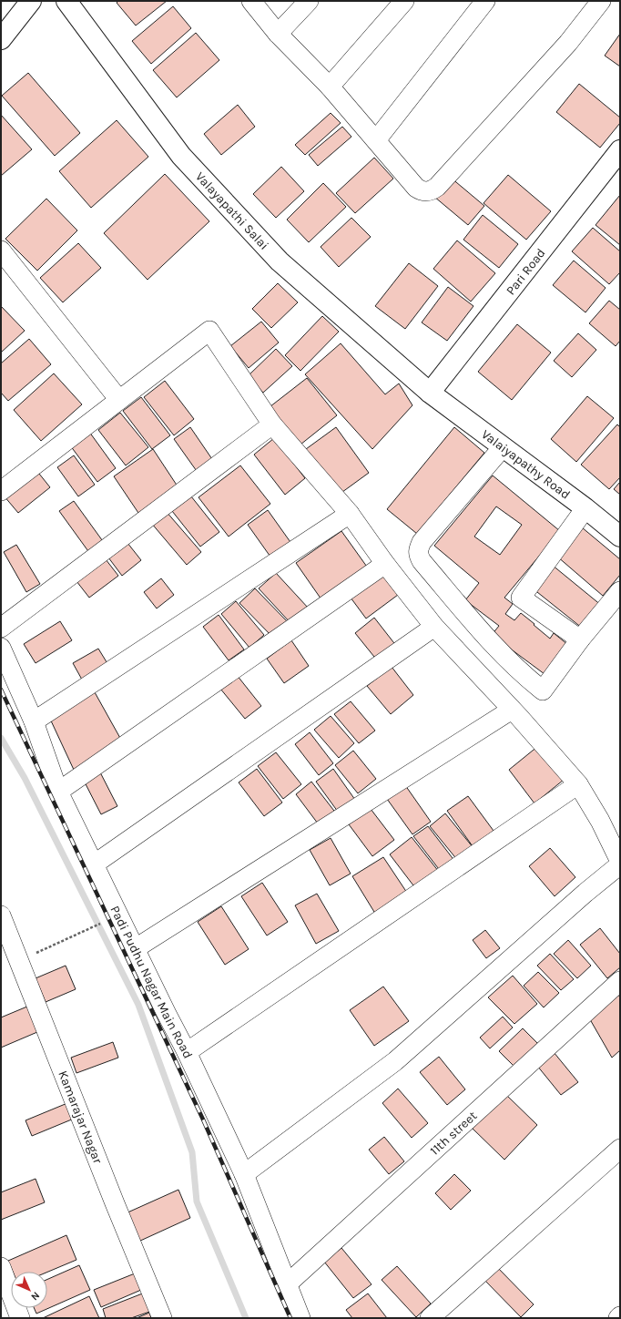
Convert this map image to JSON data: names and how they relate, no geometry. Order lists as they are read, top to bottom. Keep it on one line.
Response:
{"streets":{"street":["Valayapathi Salai","Pari Road","Valaiyapathy Road","Padi Pudhu Nagar Main Road","Kamarajar Nagar","11th street"]},"crossings":[["Valayapathi Salai","Pari Road"],["Valayapathi Salai","Valaiyapathy Road"],["Pari Road","Valaiyapathy Road"],["Padi Pudhu Nagar Main Road","11th street"]],"north":"bottom right"}
